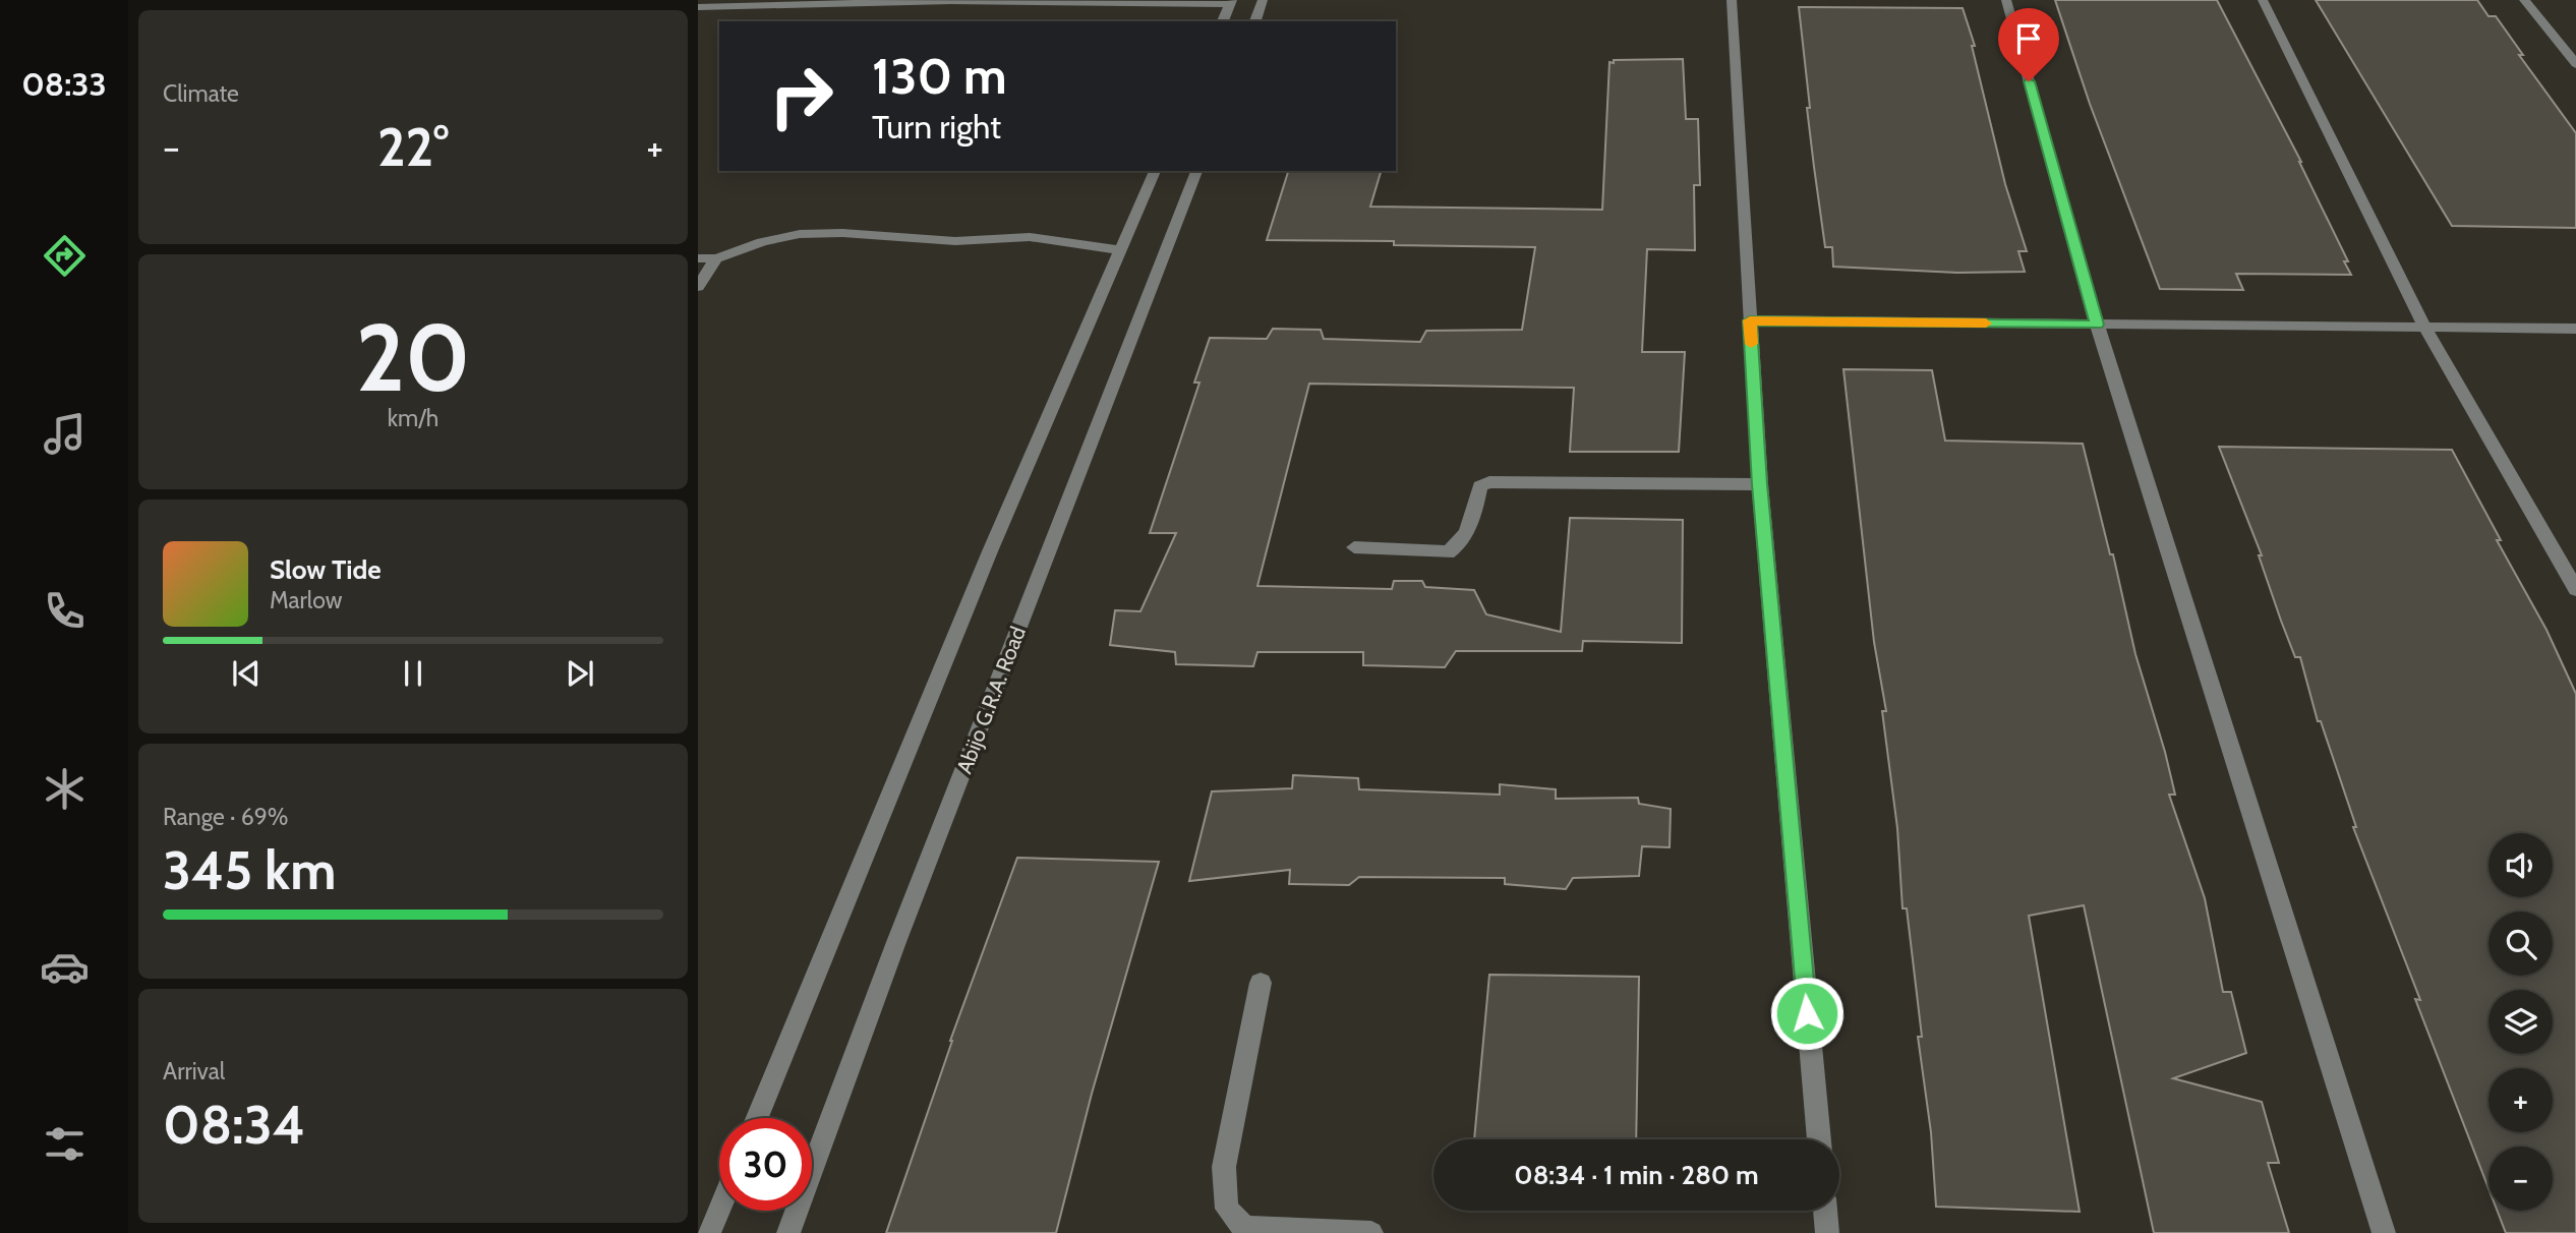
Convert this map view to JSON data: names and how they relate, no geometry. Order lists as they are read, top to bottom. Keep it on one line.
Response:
{"streets":{"street":["Abijo G.R.A. Road"]},"page":{"tabs":"08:33","tile":["Climate",["20","km/h"],["Range · 69%","345 km"],["Arrival","08:34"]],"turn":["130 m","Turn right"],"heat":["−","22°","+"],"song":["Slow Tide","Marlow"],"map_buttons":["+","−"],"limit":"30","trip":"08:34 · 1 min · 280 m"}}
